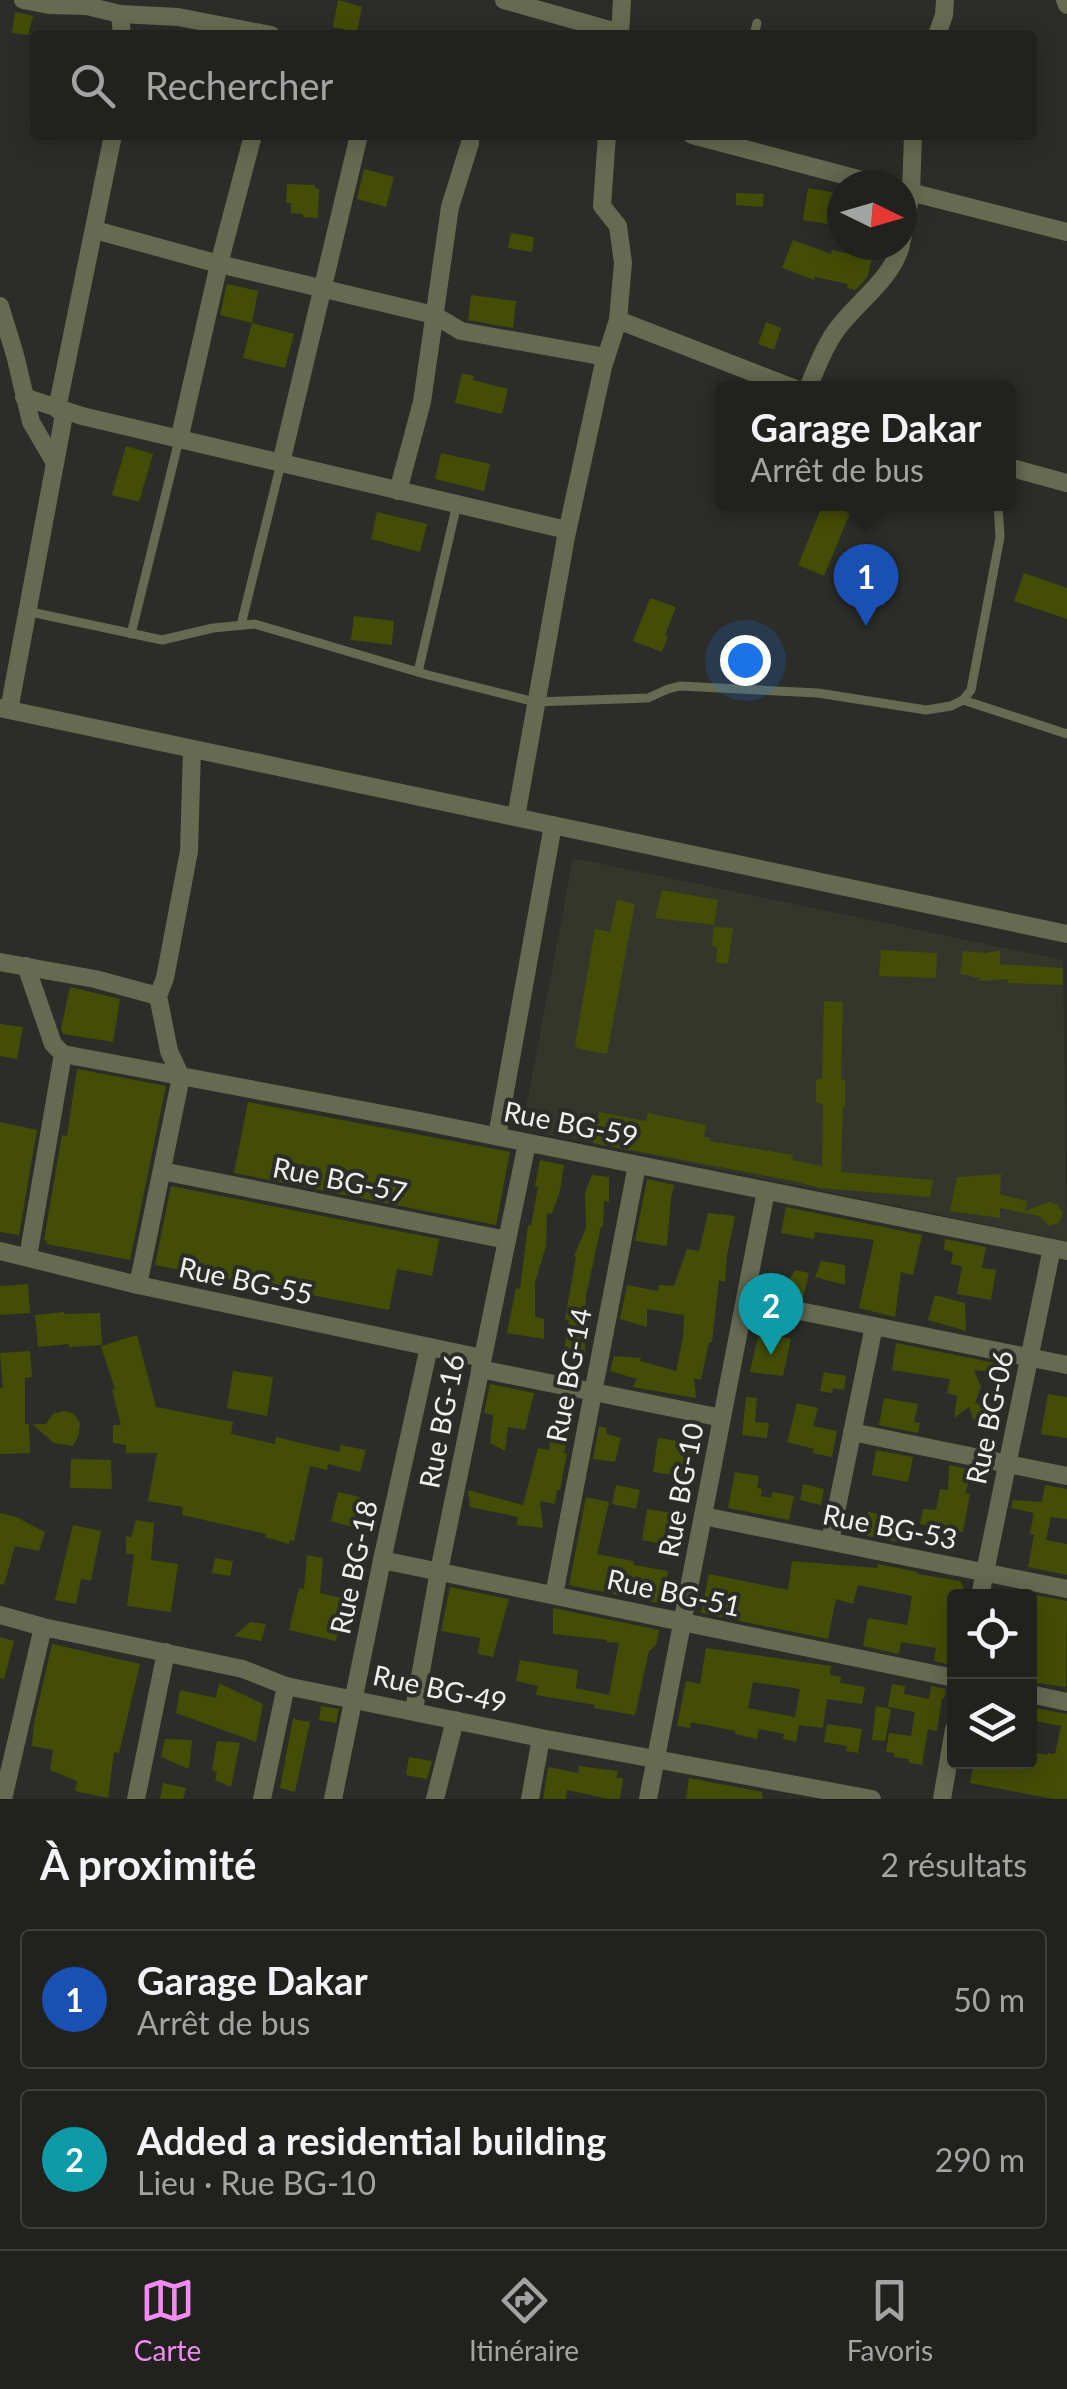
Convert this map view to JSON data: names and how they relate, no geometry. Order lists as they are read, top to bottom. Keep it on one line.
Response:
{"streets":{"street":["Rue BG-59","Rue BG-57","Rue BG-55","Rue BG-14","Rue BG-06","Rue BG-16","Rue BG-10","Rue BG-53","Rue BG-18","Rue BG-51","Rue BG-49"]},"crossings":[["Rue BG-59","Rue BG-14"],["Rue BG-59","Rue BG-06"],["Rue BG-59","Rue BG-16"],["Rue BG-59","Rue BG-10"],["Rue BG-57","Rue BG-16"],["Rue BG-55","Rue BG-14"],["Rue BG-55","Rue BG-16"],["Rue BG-55","Rue BG-10"],["Rue BG-55","Rue BG-18"],["Rue BG-14","Rue BG-51"],["Rue BG-06","Rue BG-53"],["Rue BG-16","Rue BG-51"],["Rue BG-16","Rue BG-49"],["Rue BG-10","Rue BG-53"],["Rue BG-10","Rue BG-51"],["Rue BG-10","Rue BG-49"],["Rue BG-18","Rue BG-51"],["Rue BG-18","Rue BG-49"]],"north":"right","page":{"search":"Rechercher","popup":["Garage Dakar","Arrêt de bus"],"pins":["1","2"],"heading":["À proximité","2 résultats"],"list":[{"mark":"1","name":"Garage Dakar","note":"Arrêt de bus","value":"50 m"},{"mark":"2","name":"Added a residential building","note":"Lieu · Rue BG-10","value":"290 m"}],"nav":["Carte","Itinéraire","Favoris"]}}
